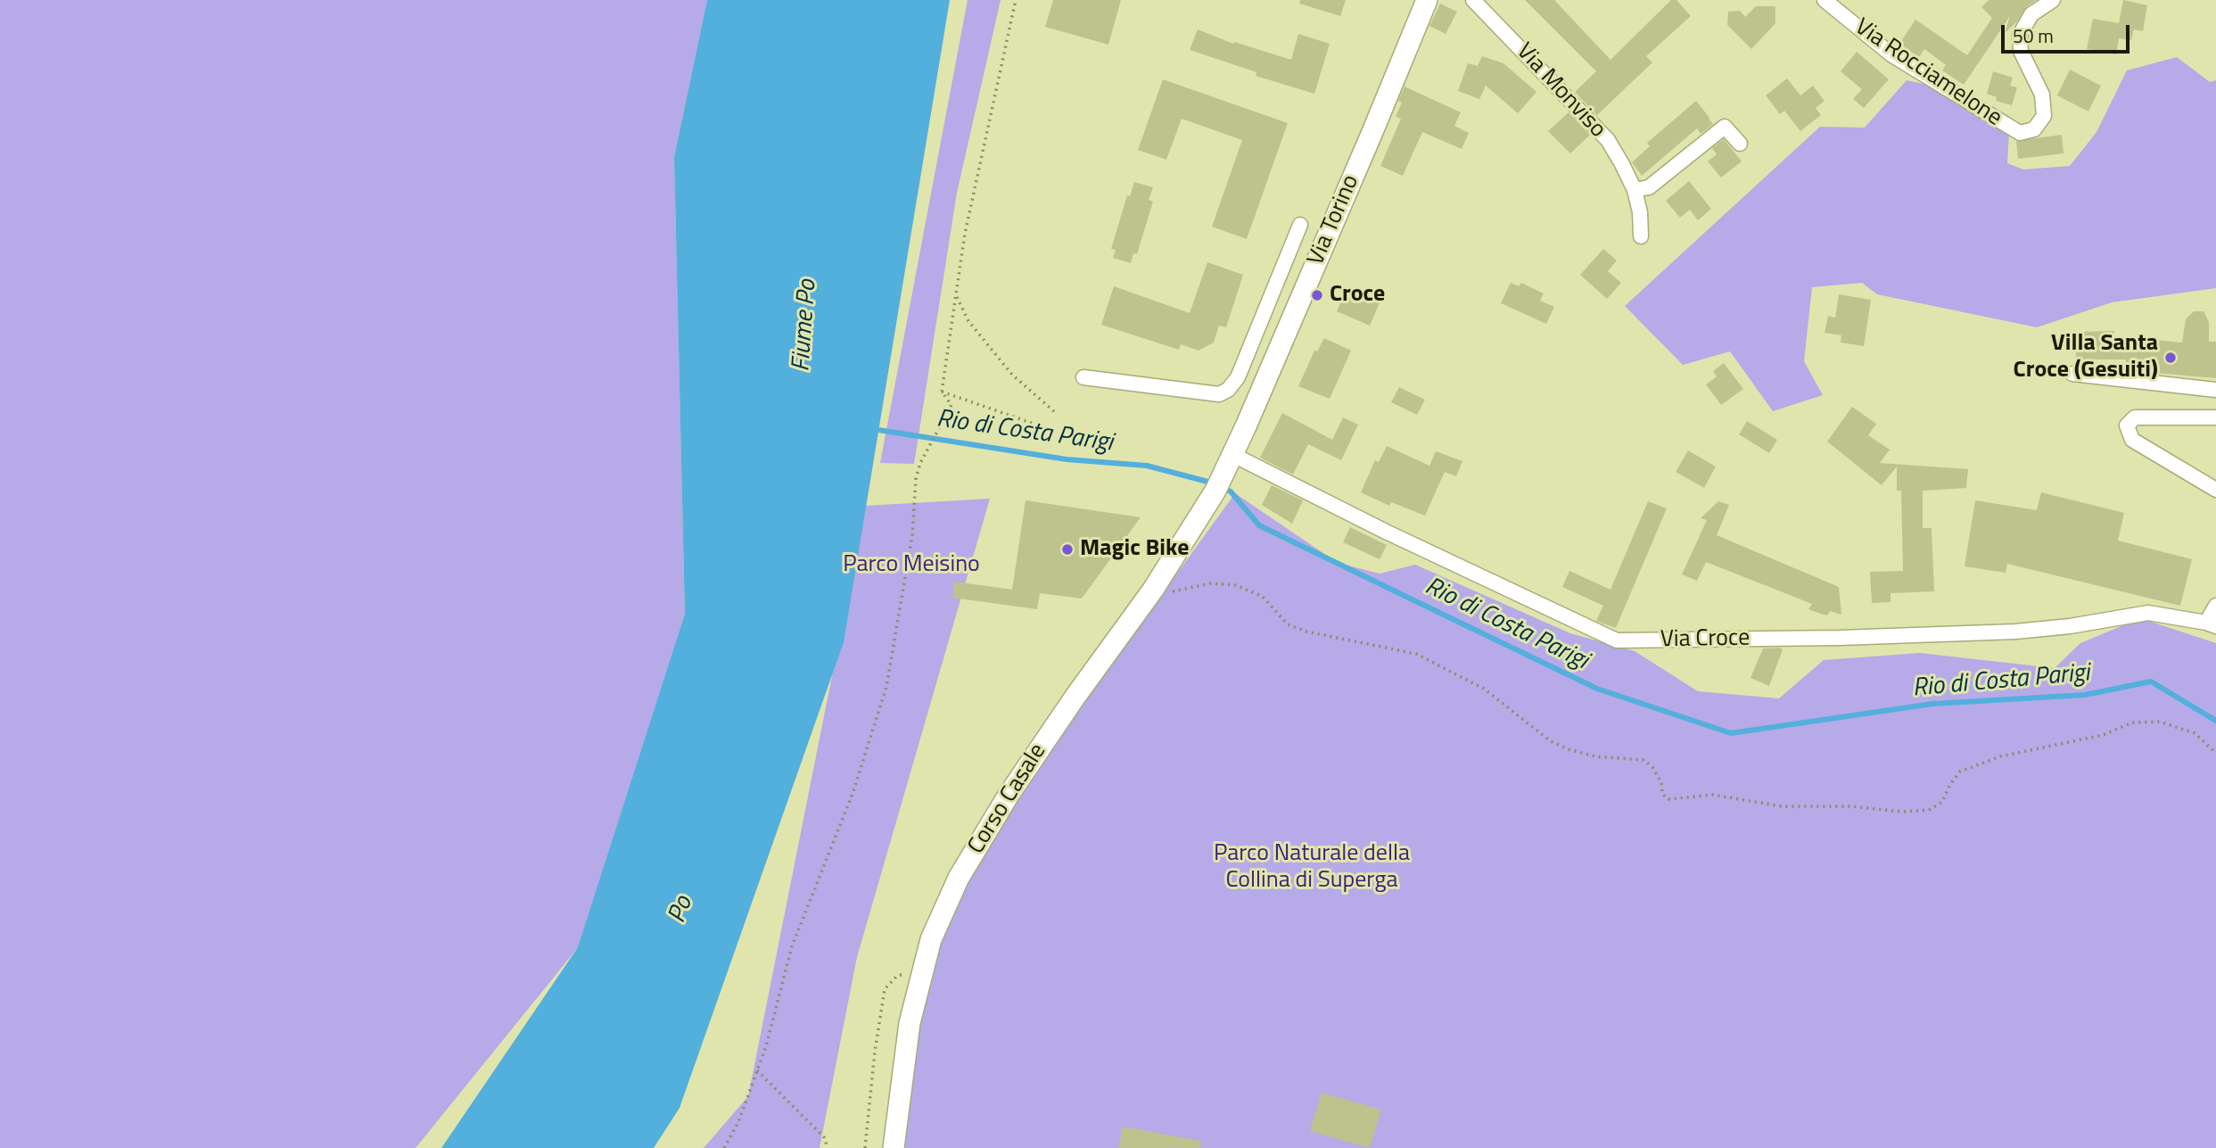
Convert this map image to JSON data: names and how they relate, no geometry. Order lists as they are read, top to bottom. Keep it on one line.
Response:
{"streets":{"main road":["Via Torino","Corso Casale"],"street":["Via Rocciamelone","Via Monviso","Via Croce"]},"crossings":[["Via Torino","Via Croce"],["Via Torino","Corso Casale"]],"water":["Fiume Po","Rio di Costa Parigi","Po"],"parks":["Parco Meisino","Parco Naturale della Collina di Superga"],"places":["Croce","Villa Santa Croce (Gesuiti)","Magic Bike"],"scale_bar":"50 m"}
